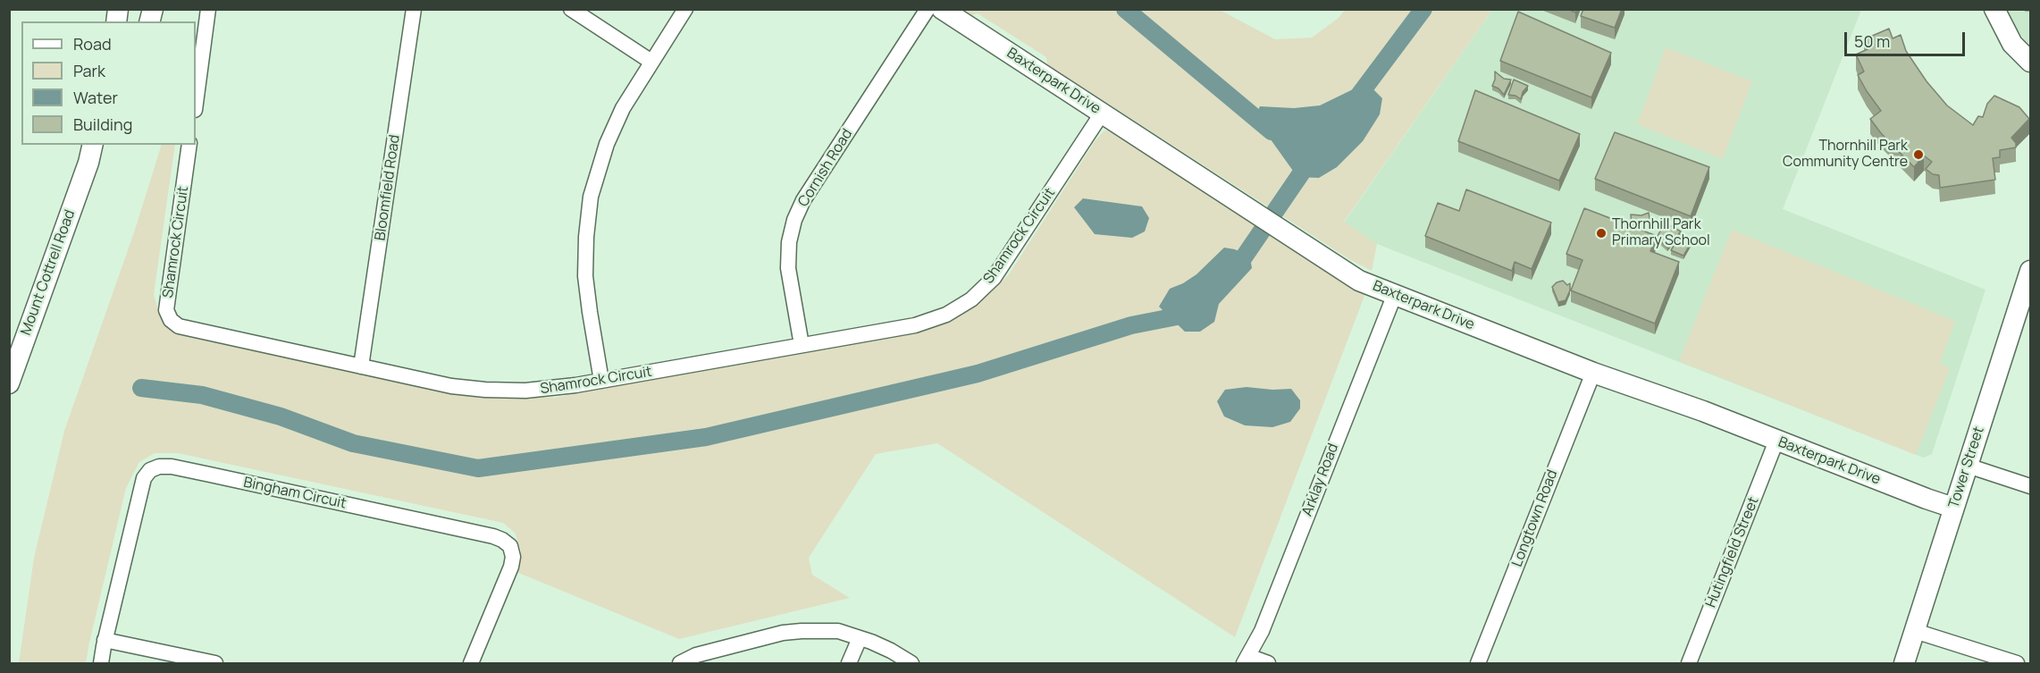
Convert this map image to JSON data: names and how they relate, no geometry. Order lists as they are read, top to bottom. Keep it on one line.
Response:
{"streets":{"street":["Baxterpark Drive","Cornish Road","Bloomfield Road","Shamrock Circuit","Mount Cottrell Road","Tower Street","Arklay Road","Bingham Circuit","Longtown Road","Hutingfield Street"]},"crossings":[["Baxterpark Drive","Shamrock Circuit"],["Baxterpark Drive","Tower Street"],["Baxterpark Drive","Arklay Road"],["Baxterpark Drive","Longtown Road"],["Baxterpark Drive","Hutingfield Street"],["Cornish Road","Shamrock Circuit"],["Bloomfield Road","Shamrock Circuit"]],"places":["Thornhill Park Community Centre","Thornhill Park Primary School"],"legend":["Road","Park","Water","Building"],"scale_bar":"50 m"}
